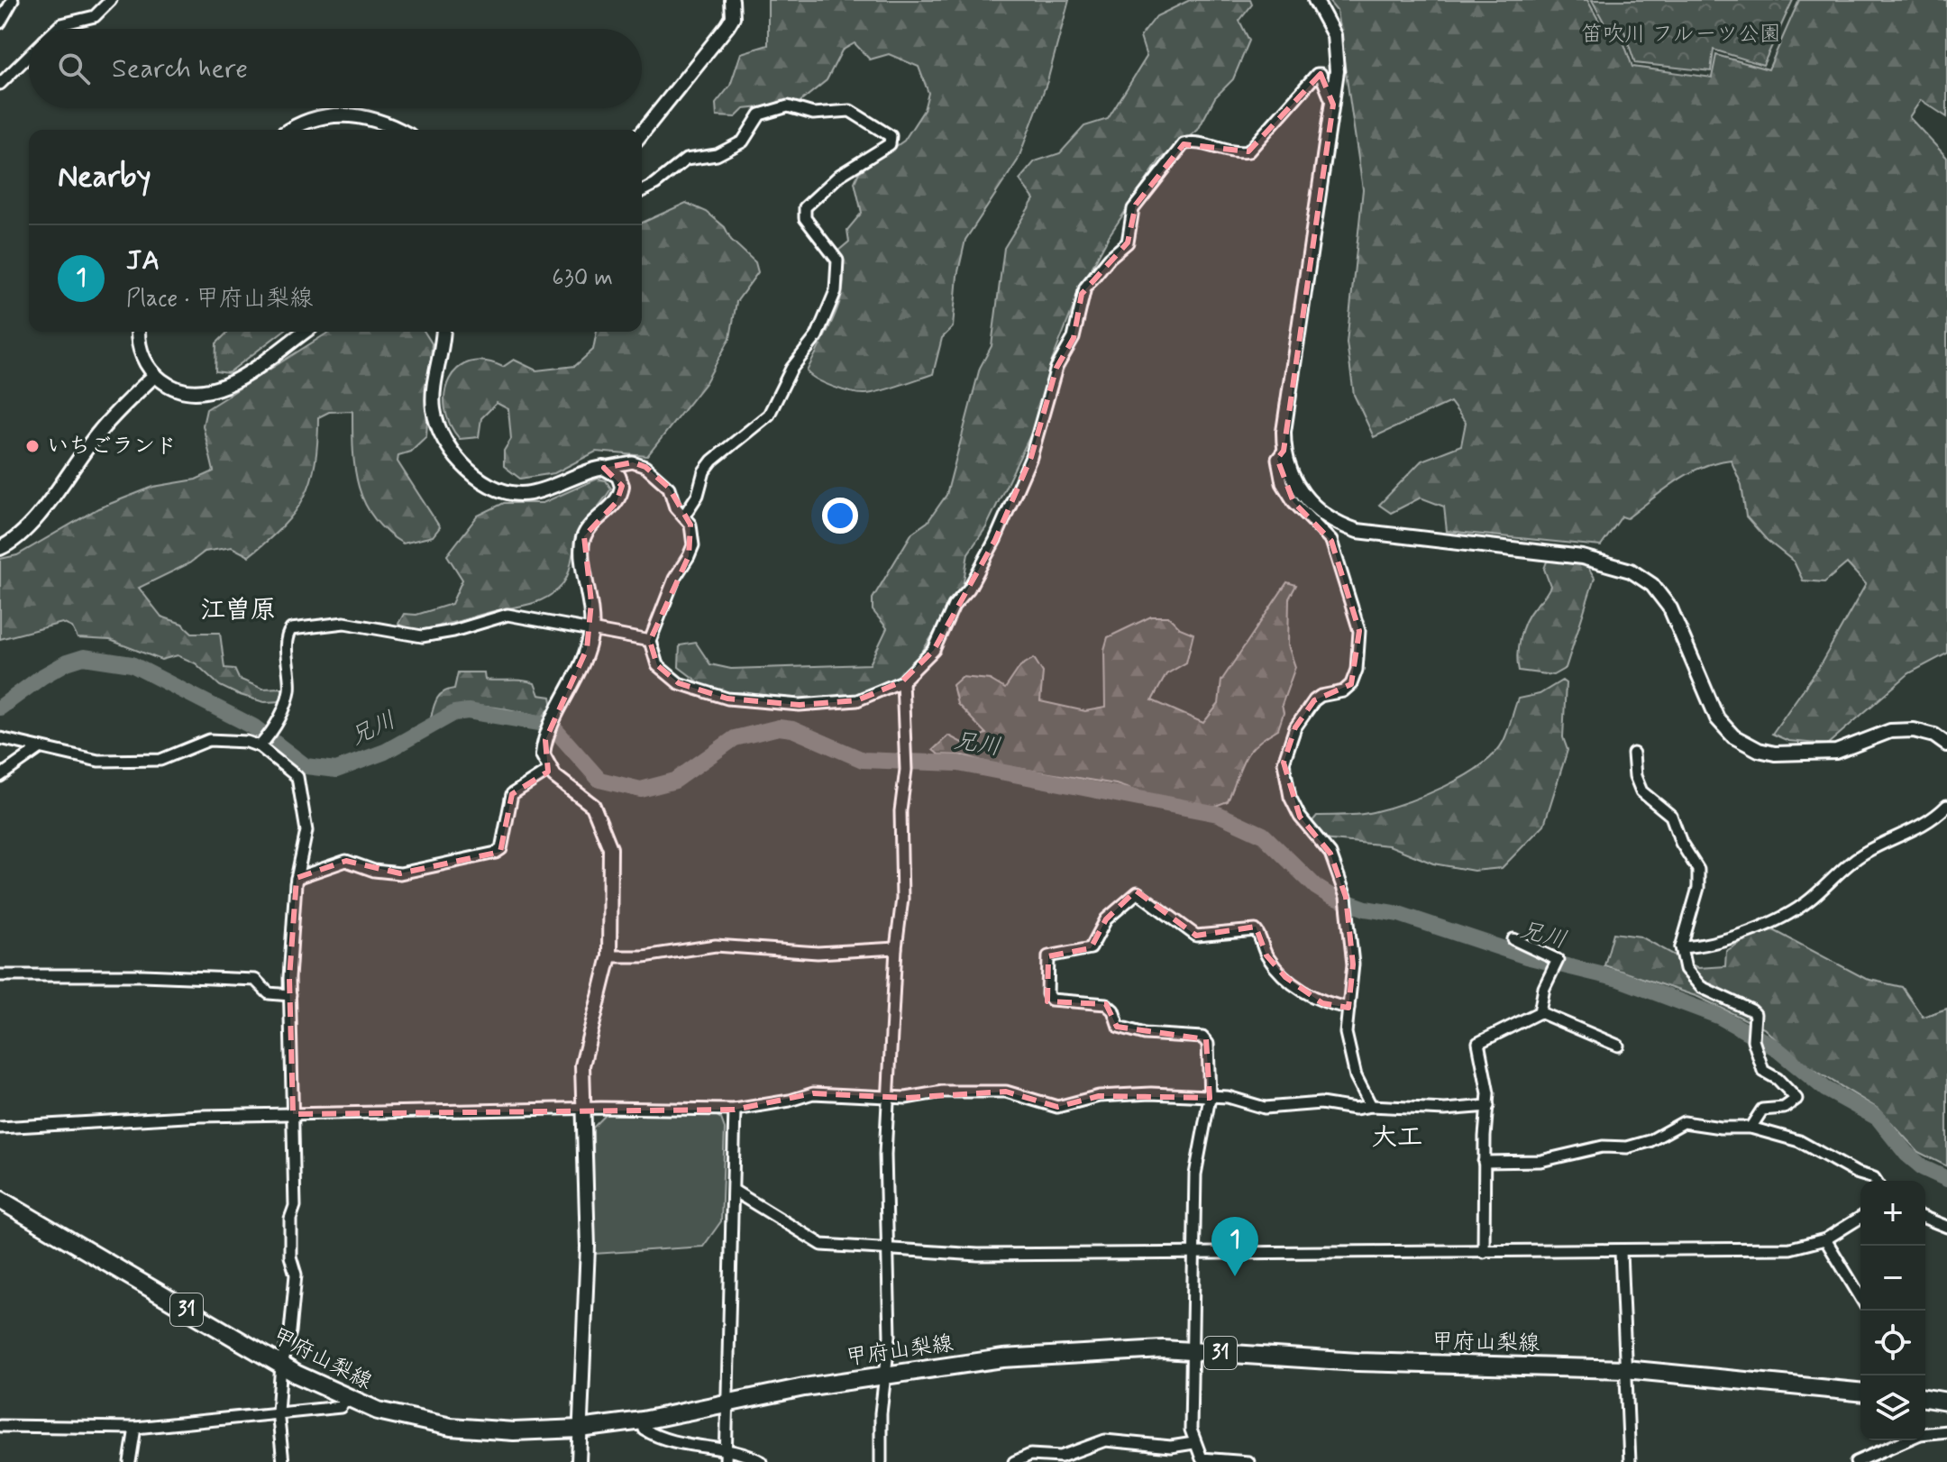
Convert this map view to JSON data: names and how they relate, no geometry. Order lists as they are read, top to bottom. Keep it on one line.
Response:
{"streets":{"main road":["31","甲府山梨線"]},"districts":["江曽原","大工"],"water":["兄川"],"parks":["笛吹川 フルーツ公園"],"places":["いちごランド"],"page":{"search":"Search here","heading":"Nearby","list":[{"mark":"1","name":"JA","note":"Place · 甲府山梨線","value":"630 m"}],"map_buttons":["+","−"],"pins":"1"}}
